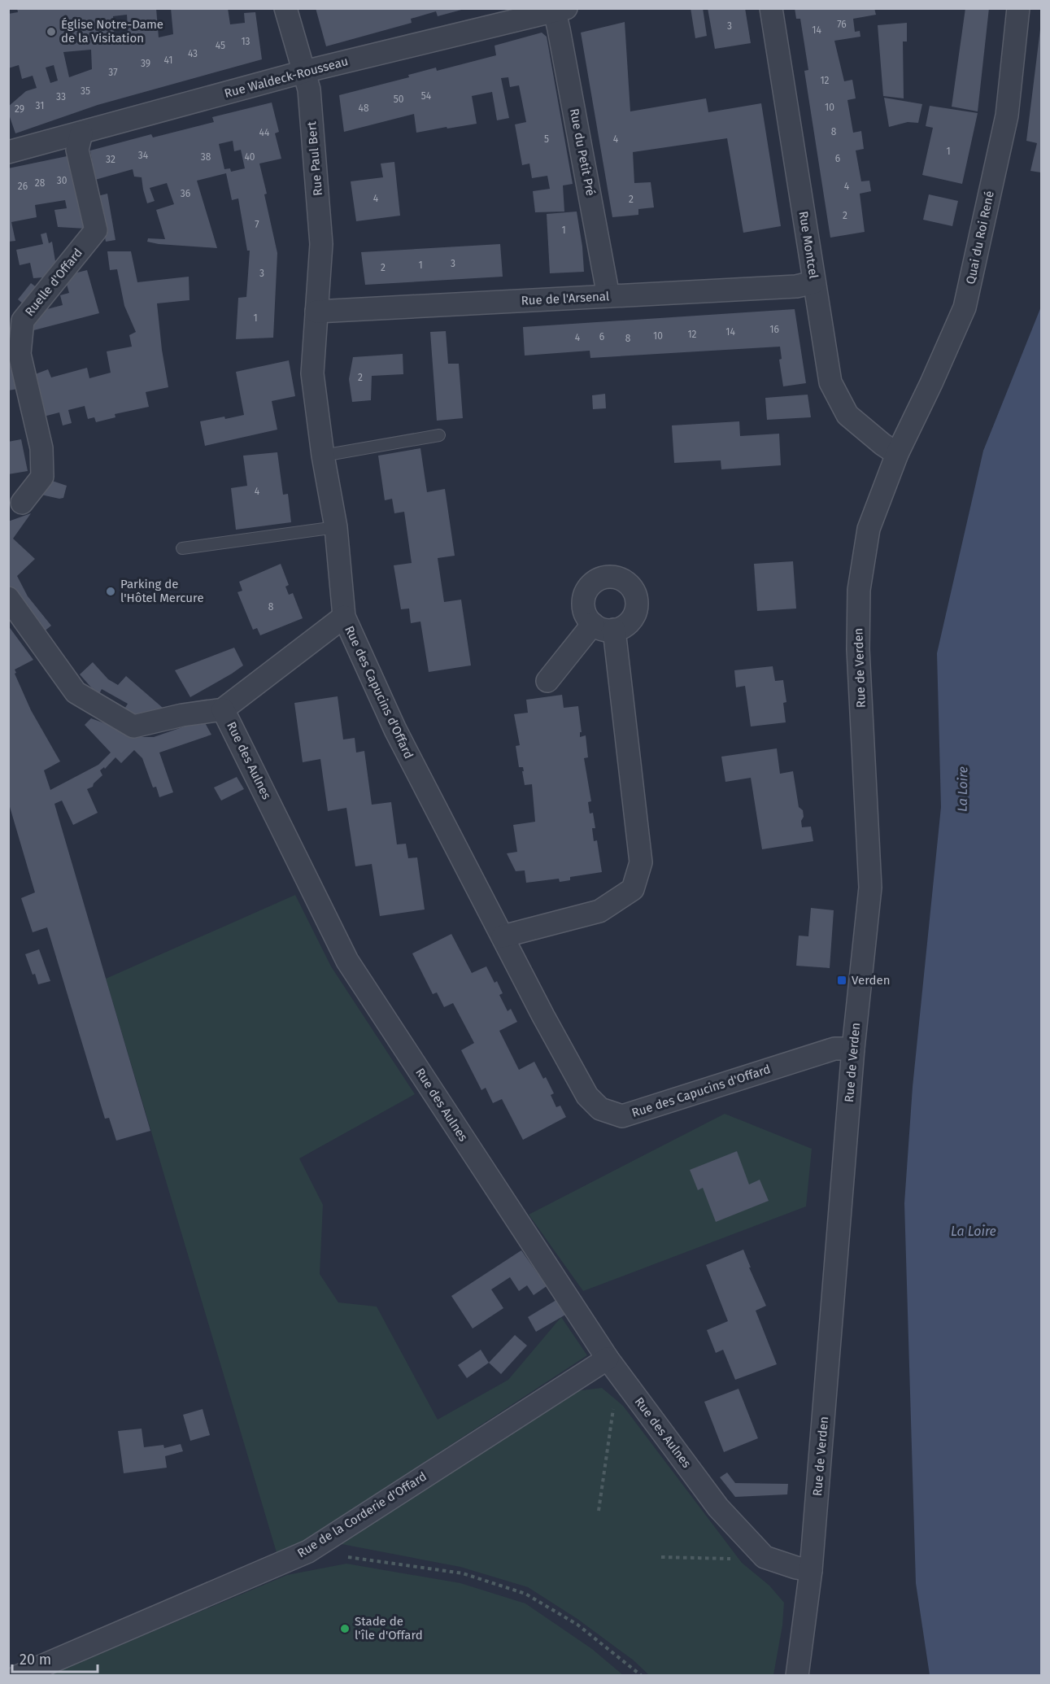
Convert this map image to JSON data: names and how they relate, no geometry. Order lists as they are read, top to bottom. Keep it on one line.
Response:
{"streets":{"street":["Rue Waldeck-Rousseau","Rue du Petit Pré","Rue Paul Bert","Quai du Roi René","Rue Montcel","Ruelle d'Offard","Rue de l'Arsenal","Rue de Verden","Rue des Capucins d'Offard","Rue des Aulnes","Rue de la Corderie d'Offard"]},"crossings":[["Rue Waldeck-Rousseau","Rue du Petit Pré"],["Rue Waldeck-Rousseau","Rue Paul Bert"],["Rue Waldeck-Rousseau","Ruelle d'Offard"],["Rue du Petit Pré","Rue de l'Arsenal"],["Rue Paul Bert","Rue de l'Arsenal"],["Rue Paul Bert","Rue des Capucins d'Offard"],["Quai du Roi René","Rue Montcel"],["Quai du Roi René","Rue de Verden"],["Rue Montcel","Rue de l'Arsenal"],["Rue Montcel","Rue de Verden"],["Rue de l'Arsenal","Rue des Capucins d'Offard"],["Rue de Verden","Rue des Capucins d'Offard"],["Rue de Verden","Rue des Aulnes"],["Rue des Capucins d'Offard","Rue des Aulnes"],["Rue des Aulnes","Rue de la Corderie d'Offard"]],"water":["La Loire"],"places":{"other":["Église Notre-Dame de la Visitation","Parking de l'Hôtel Mercure","Stade de l'île d'Offard"],"transit":["Verden"]},"house_numbers":["76","3","14","13","45","43","41","39","37","12","35","54","33","50","31","10","48","29","8","44","5","4","1","34","38","40","6","32","30","28","26","4","36","4","2","2","7","1","3","1","2","3","1","16","14","12","10","6","4","8","2","4","8"],"scale_bar":"20 m"}
